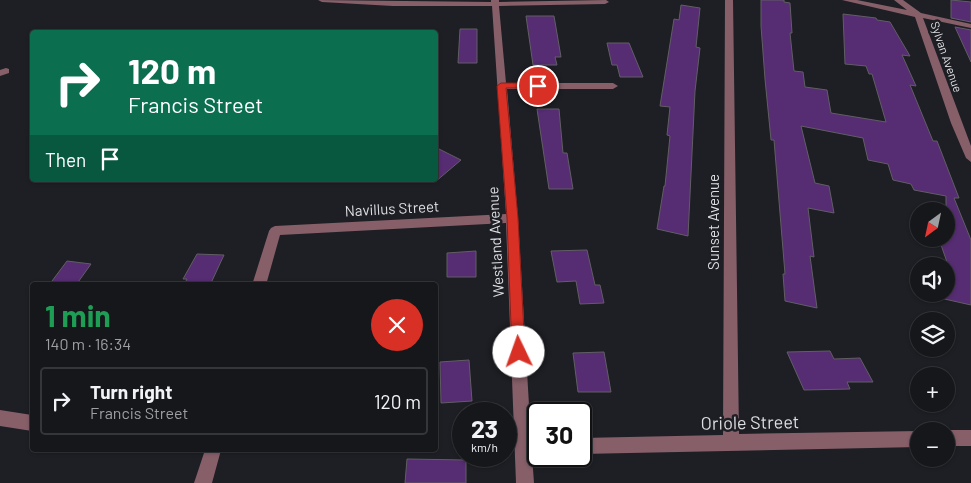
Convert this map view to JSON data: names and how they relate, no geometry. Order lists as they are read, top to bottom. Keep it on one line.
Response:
{"streets":{"street":["Sylvan Avenue","Navillus Street","Sunset Avenue","Westland Avenue","Oriole Street"]},"crossings":[["Navillus Street","Westland Avenue"],["Sunset Avenue","Oriole Street"]],"north":"bottom left","page":{"turn":["120 m","Francis Street"],"then":"Then","map_buttons":["+","−"],"heading":["1 min","140 m · 16:34"],"list":[{"name":"Turn right","note":"Francis Street","value":"120 m"}],"speed":"23 km/h","limit":"30"}}
